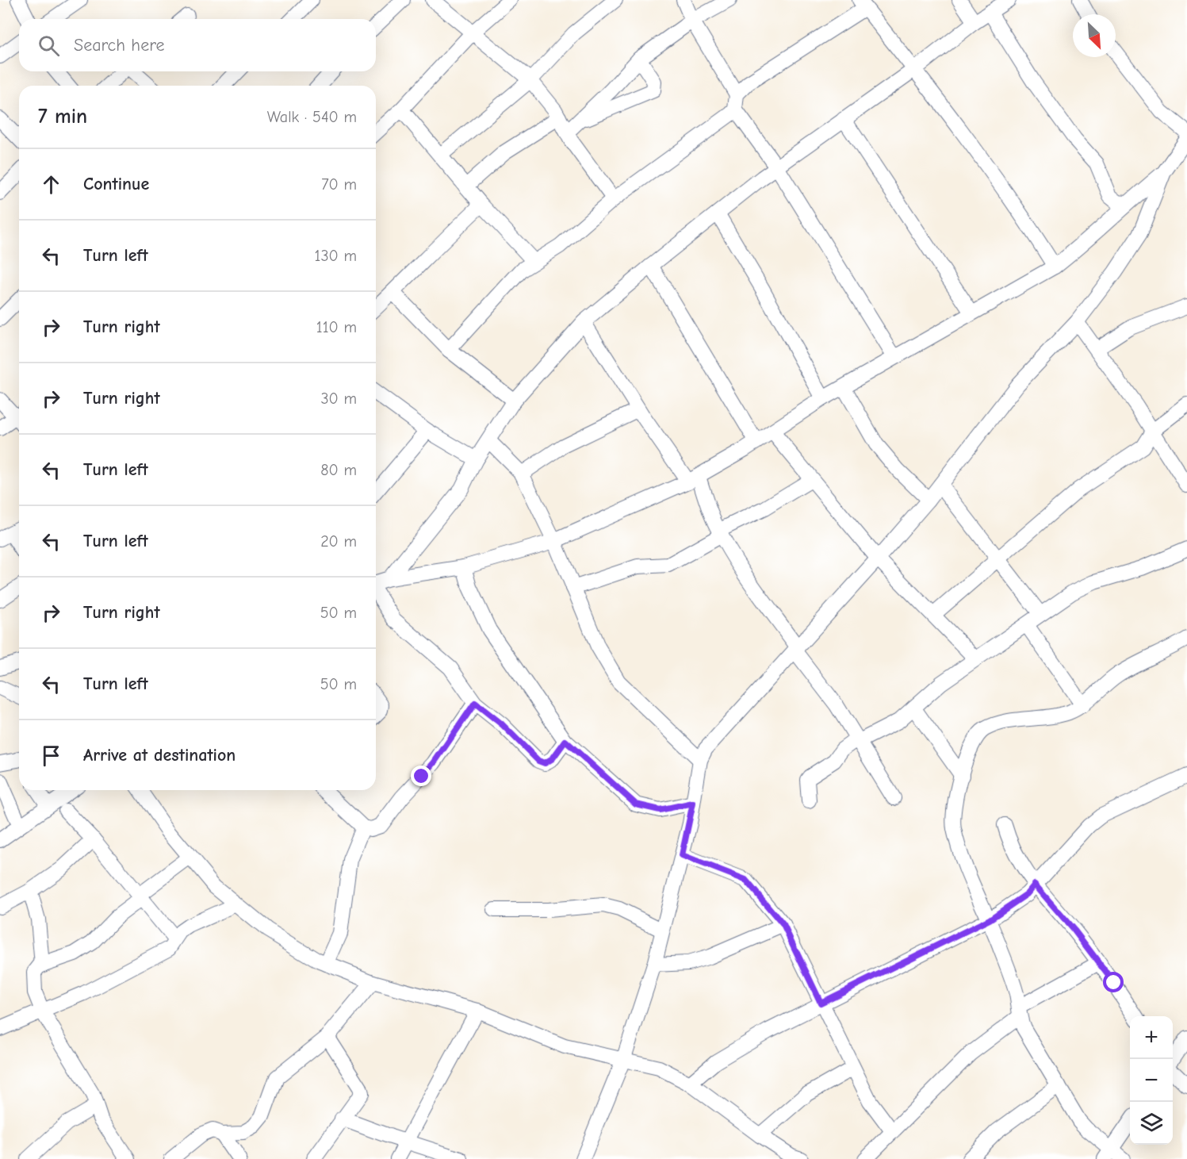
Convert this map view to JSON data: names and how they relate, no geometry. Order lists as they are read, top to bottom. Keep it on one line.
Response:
{"north":"bottom right","page":{"search":"Search here","heading":["7 min","Walk · 540 m"],"list":[["Continue","70 m"],["Turn left","130 m"],["Turn right","110 m"],["Turn right","30 m"],["Turn left","80 m"],["Turn left","20 m"],["Turn right","50 m"],["Turn left","50 m"],"Arrive at destination"],"map_buttons":["+","−"]}}
